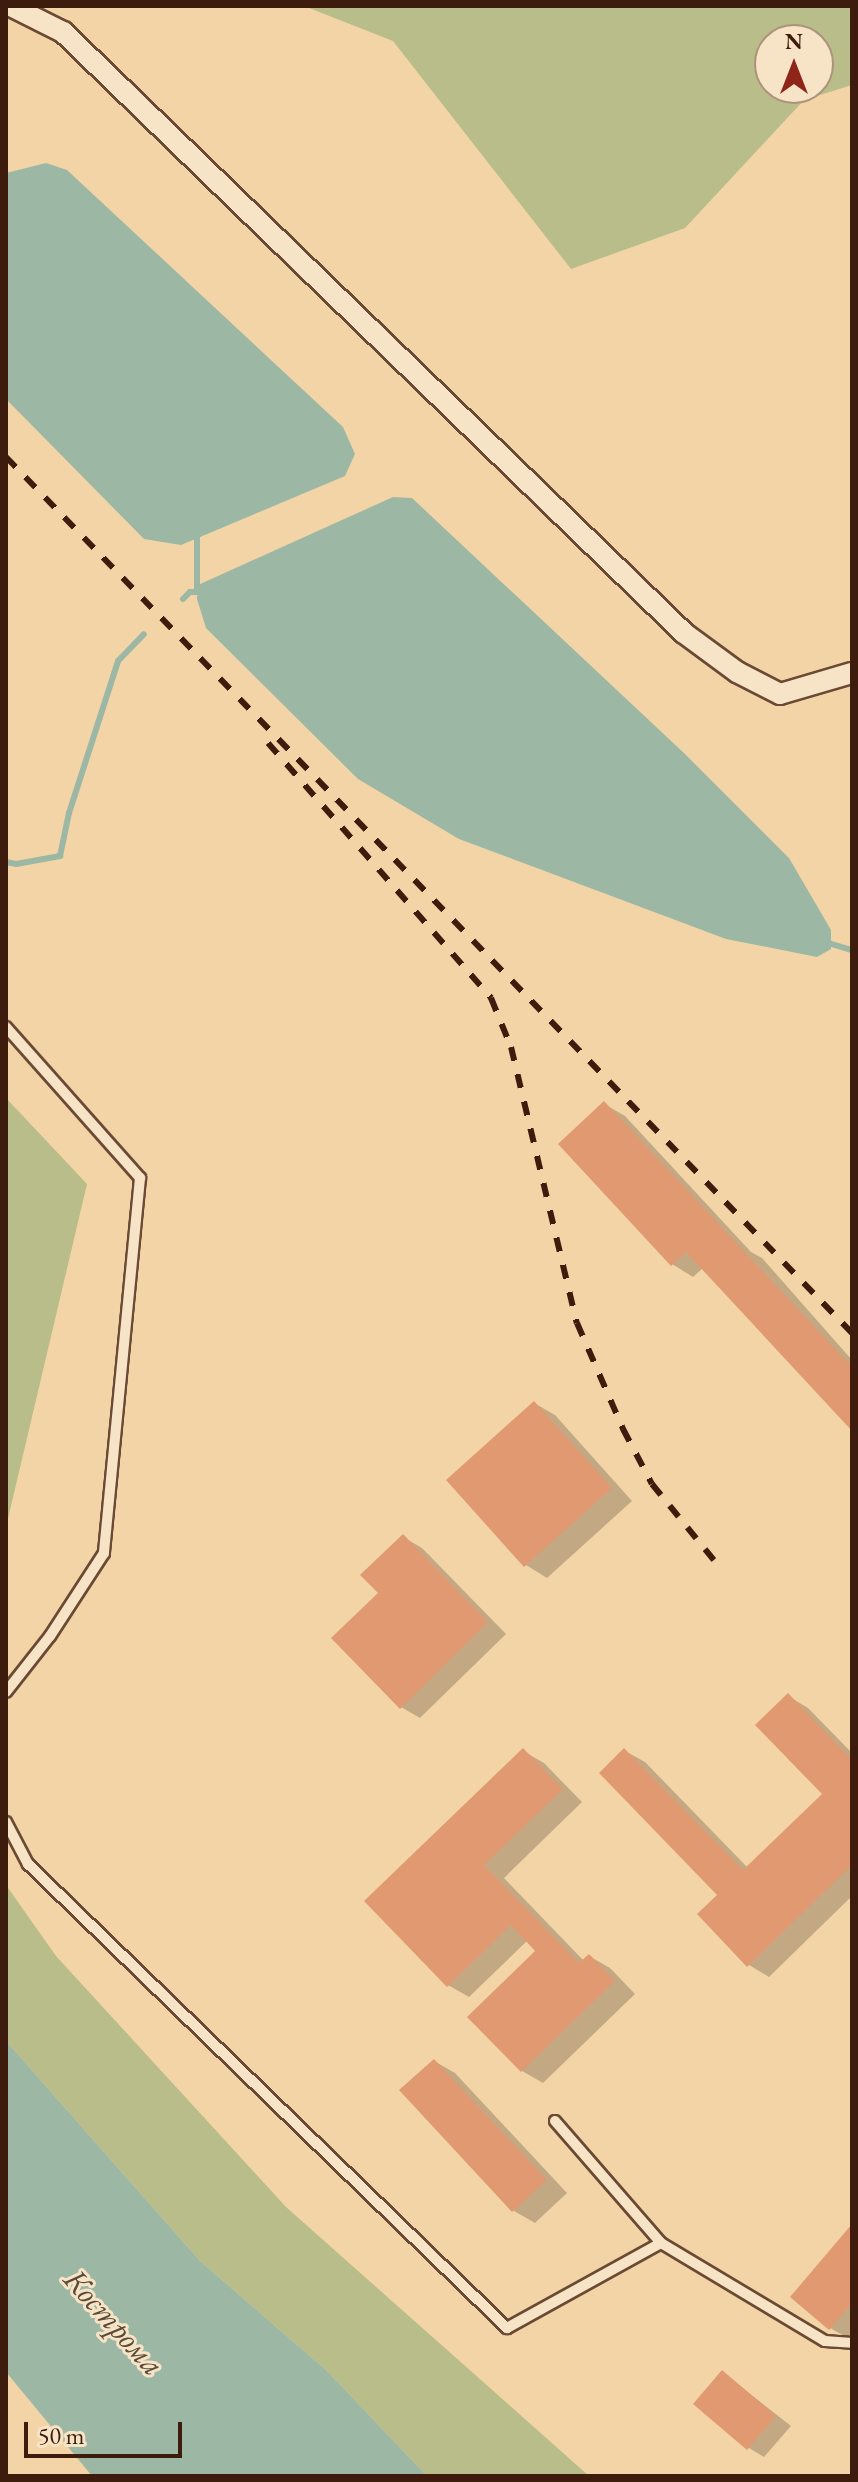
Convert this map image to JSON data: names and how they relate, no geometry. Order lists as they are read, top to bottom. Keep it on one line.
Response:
{"water":["Кострома"],"scale_bar":"50 m","north":"top"}
